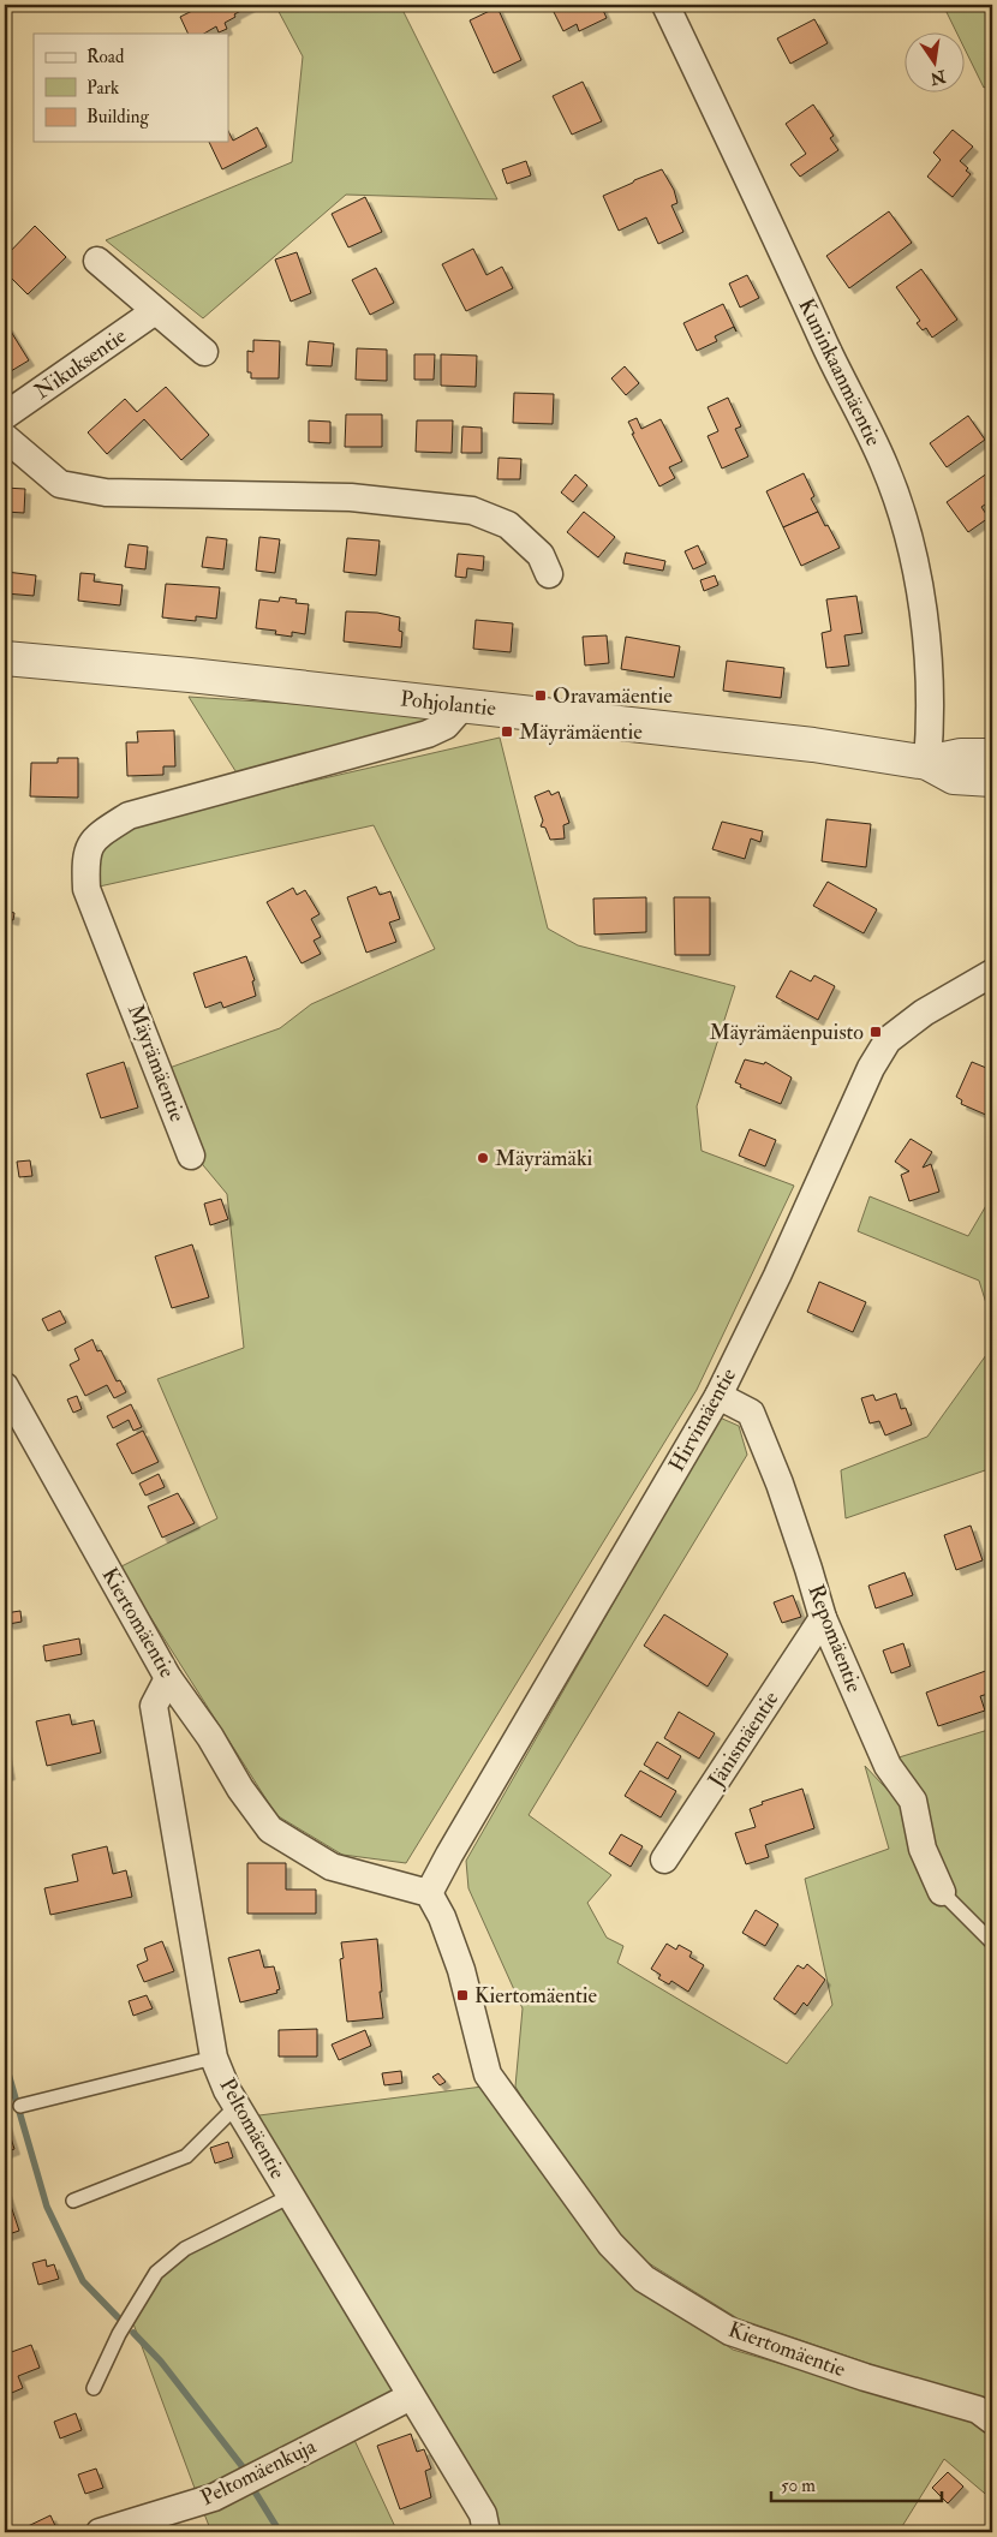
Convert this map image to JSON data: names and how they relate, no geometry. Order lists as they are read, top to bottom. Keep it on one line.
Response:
{"streets":{"street":["Nikuksentie","Kuninkaanmäentie","Pohjolantie","Mäyrämäentie","Hirvimäentie","Kiertomäentie","Repomäentie","Jänismäentie","Peltomäentie","Peltomäenkuja"]},"crossings":[["Kuninkaanmäentie","Pohjolantie"],["Pohjolantie","Mäyrämäentie"],["Hirvimäentie","Kiertomäentie"],["Hirvimäentie","Repomäentie"],["Kiertomäentie","Peltomäentie"],["Repomäentie","Jänismäentie"],["Peltomäentie","Peltomäenkuja"]],"places":{"transit":["Oravamäentie","Mäyrämäentie","Mäyrämäenpuisto","Kiertomäentie"],"other":["Mäyrämäki"]},"legend":["Road","Park","Building"],"scale_bar":"50 m","north":"bottom"}
